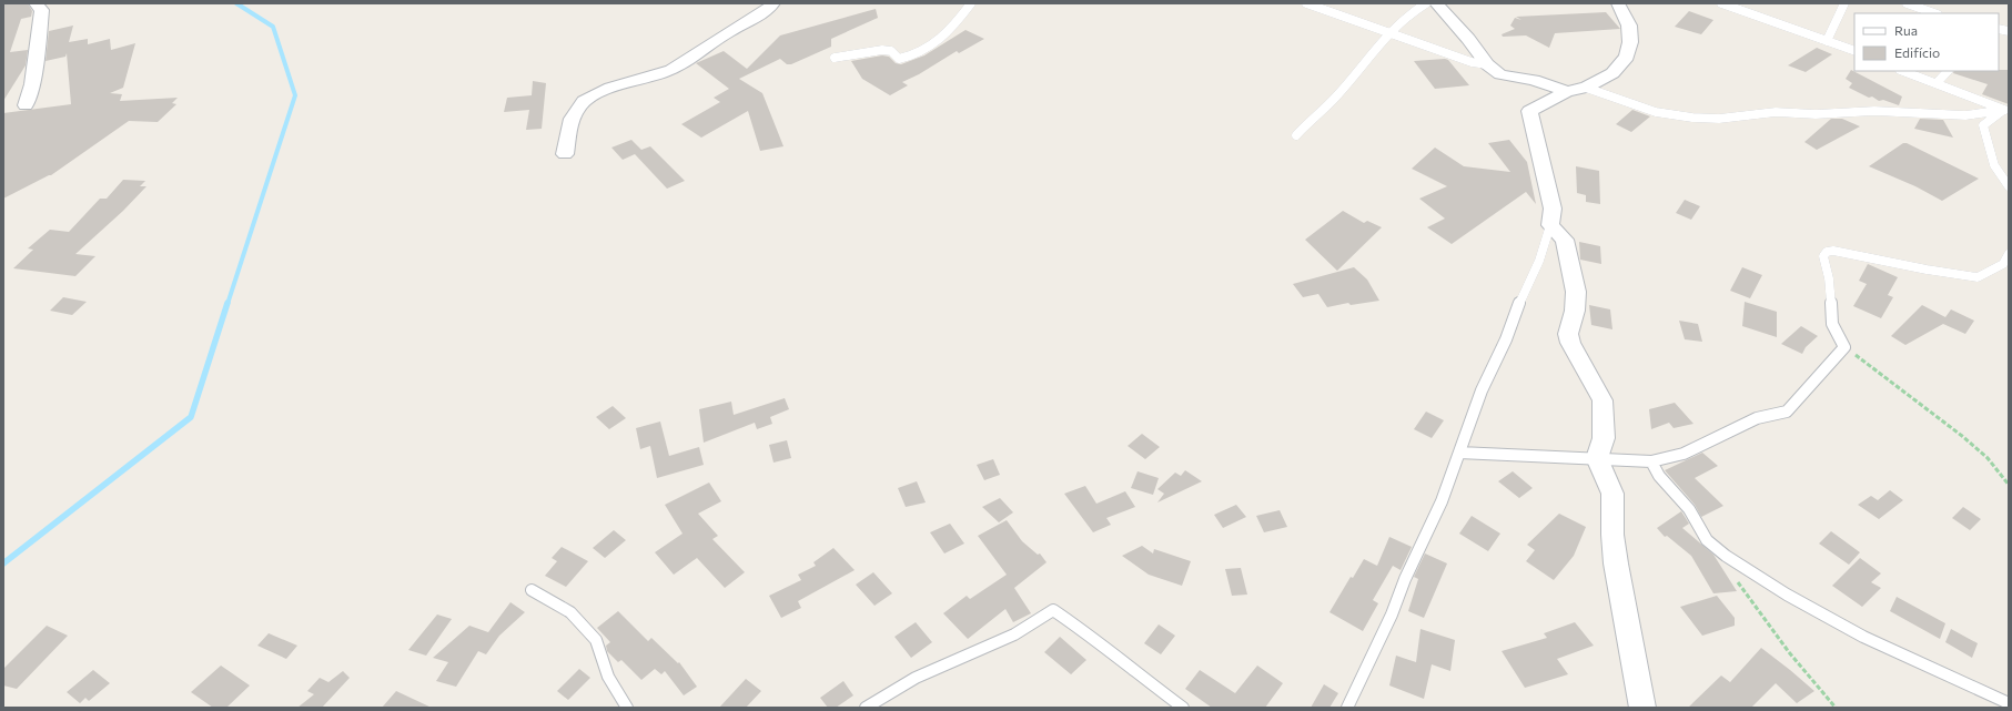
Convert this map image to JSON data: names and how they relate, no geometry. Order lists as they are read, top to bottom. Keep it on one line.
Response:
{"legend":["Rua","Edifício"]}
